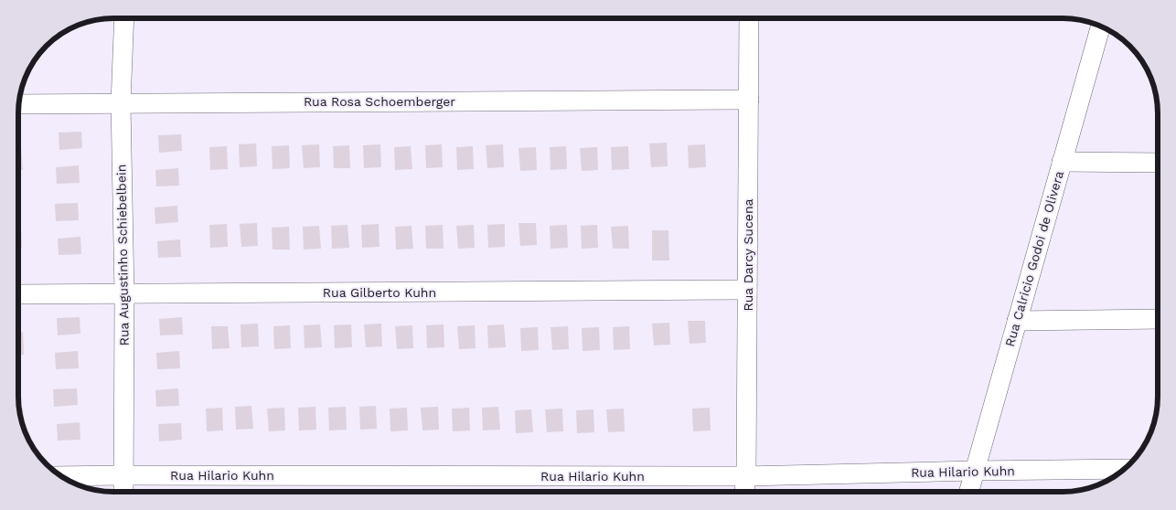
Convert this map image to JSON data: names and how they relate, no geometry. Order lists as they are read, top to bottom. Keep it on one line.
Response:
{"streets":{"street":["Rua Rosa Schoemberger","Rua Augustinho Schiebelbein","Rua Darcy Sucena","Rua Calricio Godoi de Olivera","Rua Gilberto Kuhn","Rua Hilario Kuhn"]},"crossings":[["Rua Rosa Schoemberger","Rua Augustinho Schiebelbein"],["Rua Rosa Schoemberger","Rua Darcy Sucena"],["Rua Augustinho Schiebelbein","Rua Gilberto Kuhn"],["Rua Augustinho Schiebelbein","Rua Hilario Kuhn"],["Rua Darcy Sucena","Rua Gilberto Kuhn"],["Rua Darcy Sucena","Rua Hilario Kuhn"],["Rua Calricio Godoi de Olivera","Rua Hilario Kuhn"]]}
